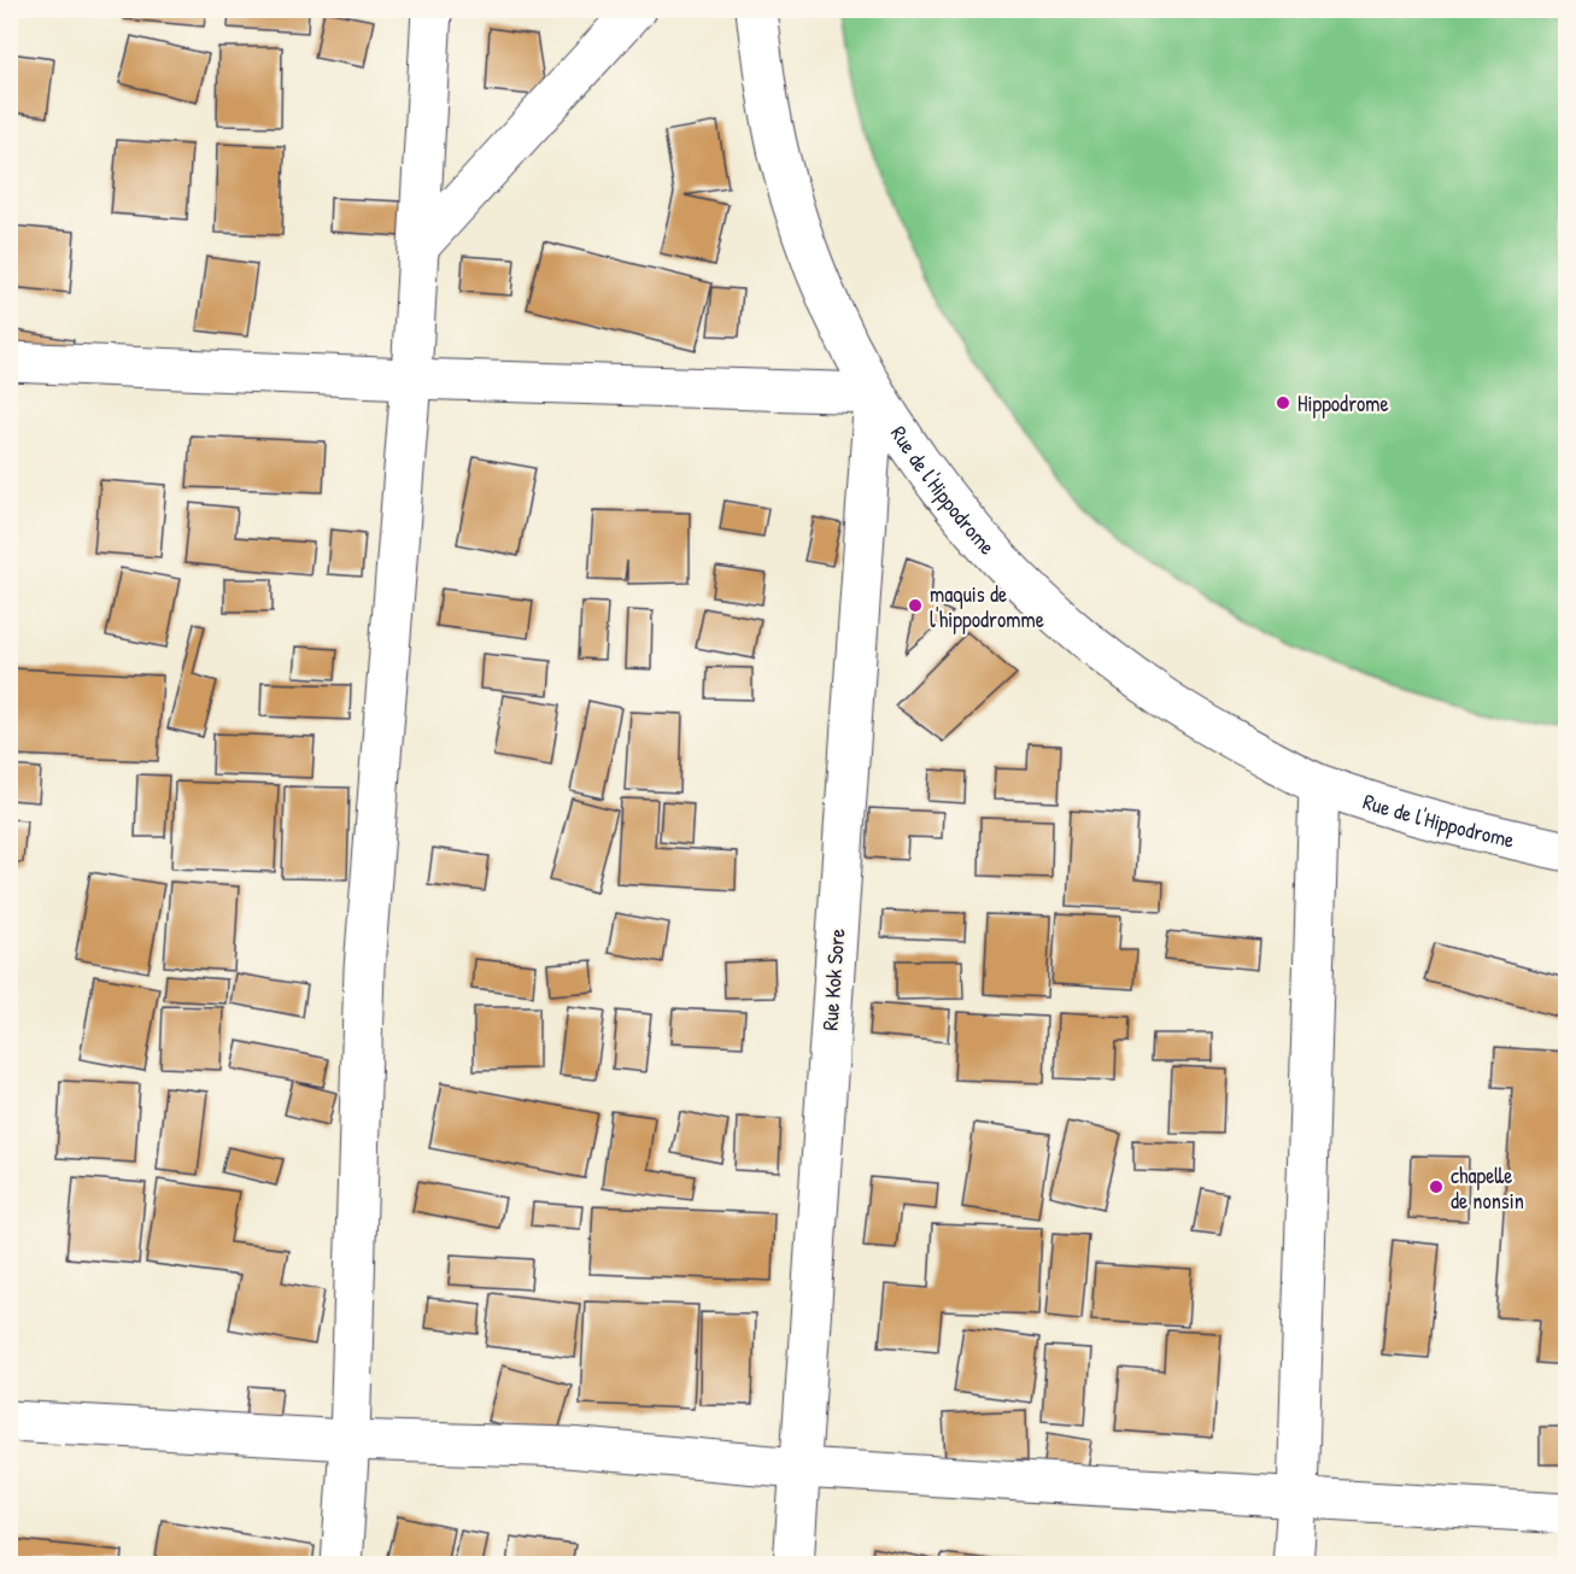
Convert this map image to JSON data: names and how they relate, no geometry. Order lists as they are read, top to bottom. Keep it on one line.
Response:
{"streets":{"street":["Rue de l'Hippodrome","Rue Kok Sore"]},"crossings":[["Rue de l'Hippodrome","Rue Kok Sore"]],"places":["Hippodrome","maquis de l'hippodromme","chapelle de nonsin"]}
